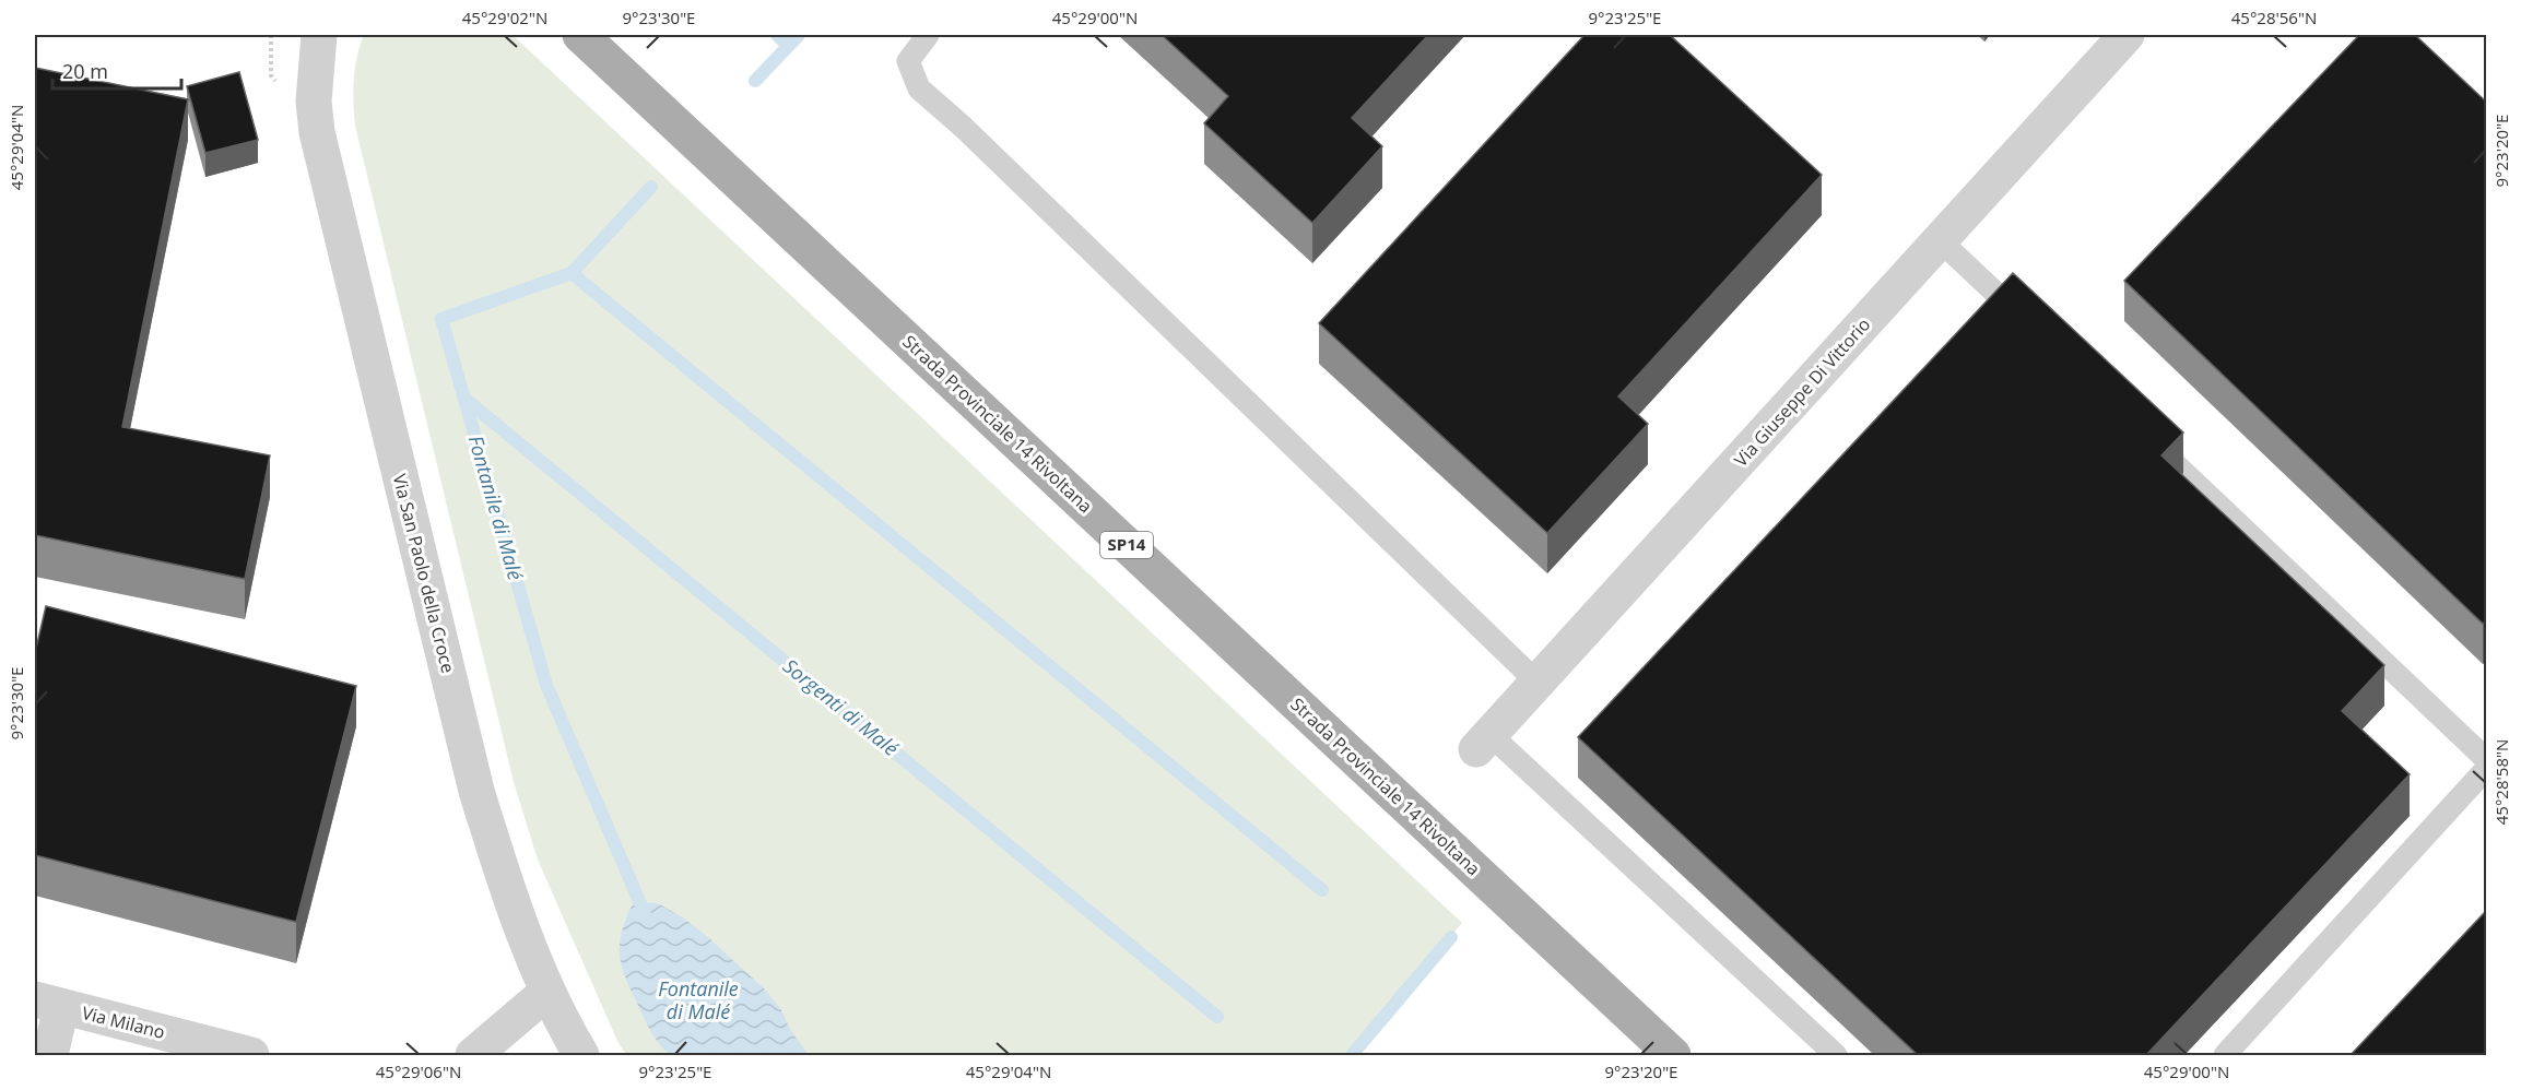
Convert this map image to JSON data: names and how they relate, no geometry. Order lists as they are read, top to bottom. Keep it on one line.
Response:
{"streets":{"main road":["Strada Provinciale 14 Rivoltana","SP14"],"street":["Via Giuseppe Di Vittorio","Via San Paolo della Croce","Via Milano"]},"water":["Fontanile di Malé","Sorgenti di Malé"],"scale_bar":"20 m","coordinates":["45°29'02\"N","9°23'30\"E","45°29'00\"N","9°23'25\"E","45°28'56\"N","45°29'04\"N","9°23'20\"E","45°28'58\"N","45°29'06\"N"]}
